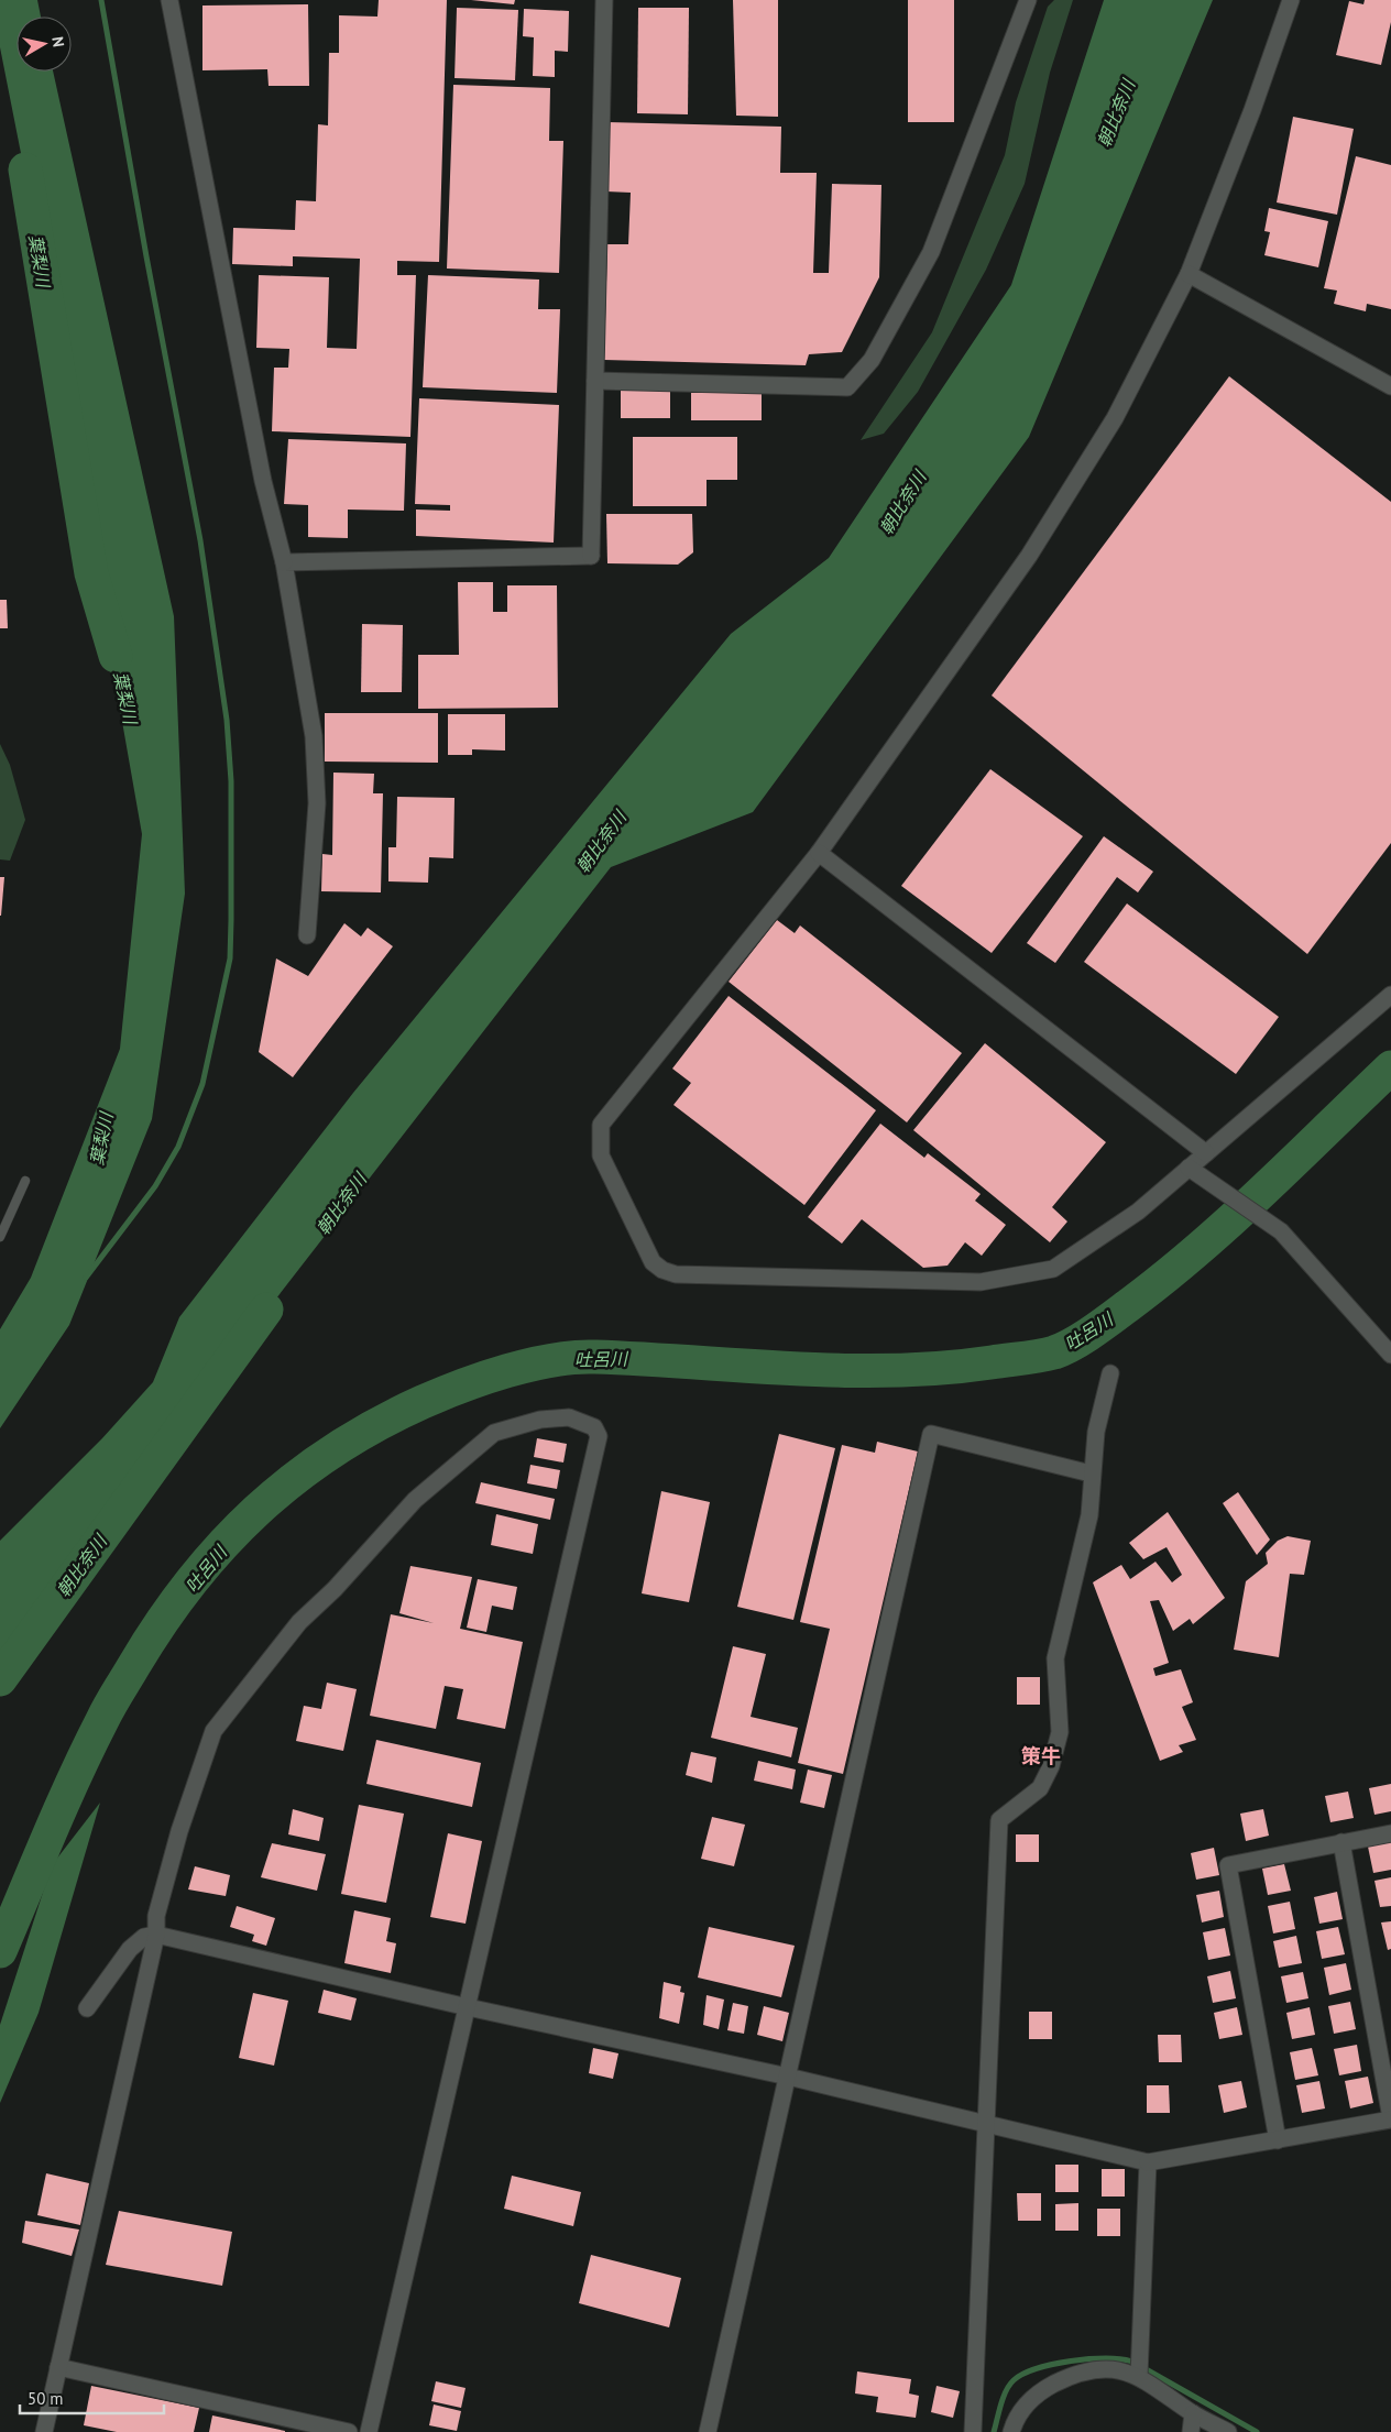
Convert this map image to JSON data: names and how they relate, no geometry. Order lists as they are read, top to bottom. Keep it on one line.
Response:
{"districts":["策牛"],"water":["朝比奈川","葉梨川","吐呂川"],"scale_bar":"50 m","north":"right"}
